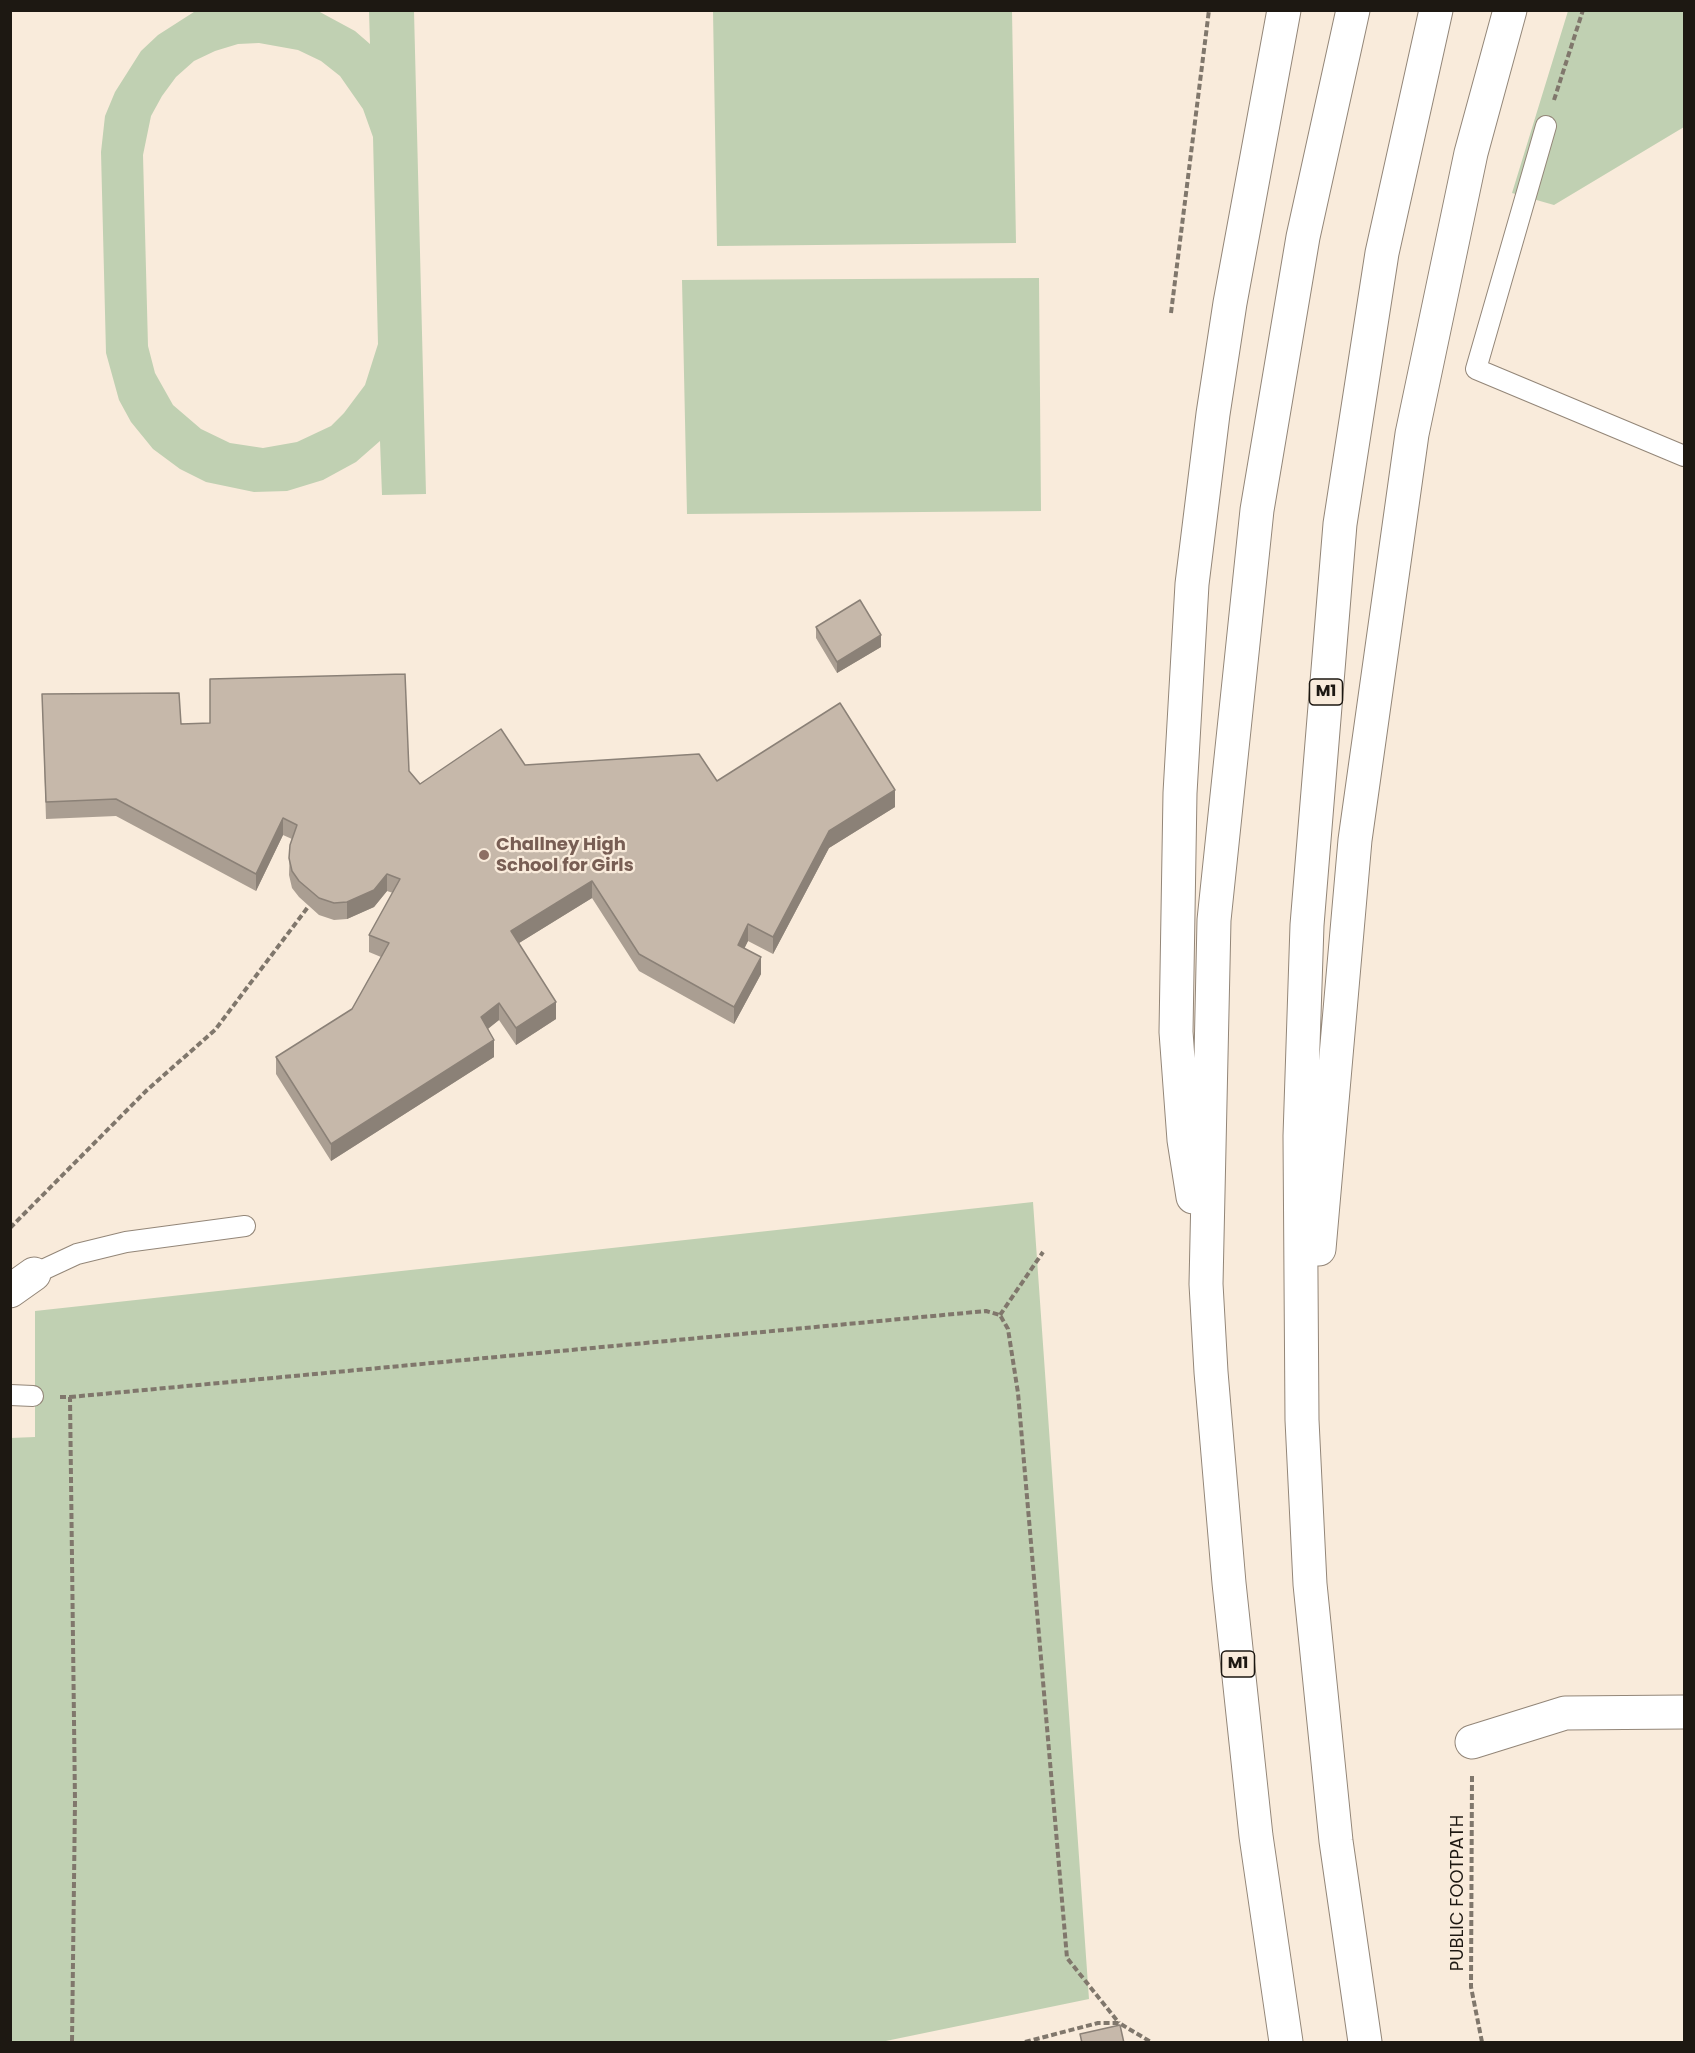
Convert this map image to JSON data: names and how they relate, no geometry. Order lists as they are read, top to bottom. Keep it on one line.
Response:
{"streets":{"main road":["M1"],"path":["PUBLIC FOOTPATH"]},"places":["Challney High School for Girls"]}
